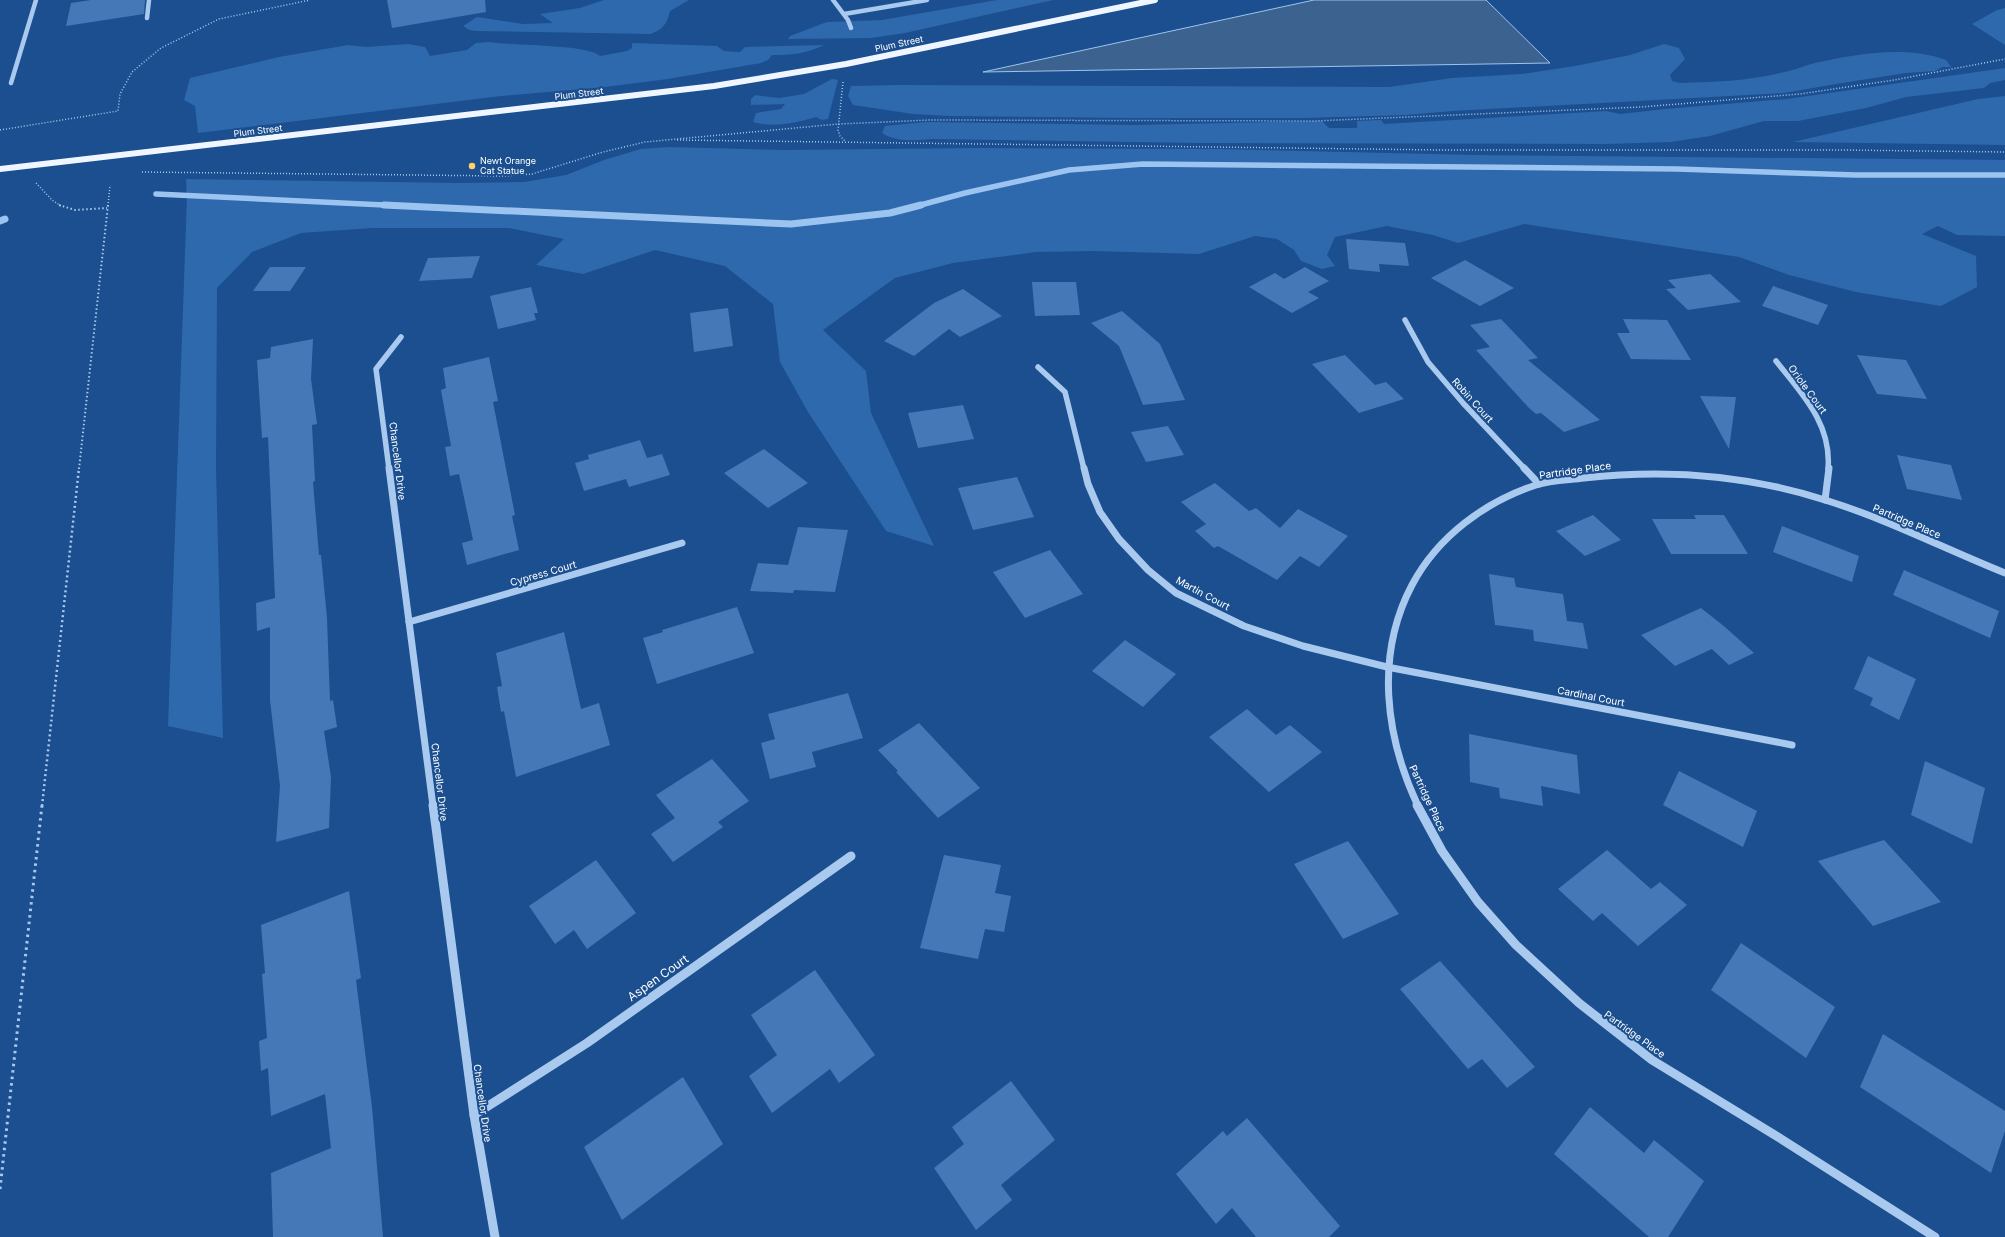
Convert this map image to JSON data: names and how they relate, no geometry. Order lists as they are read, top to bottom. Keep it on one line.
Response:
{"streets":{"main road":["Plum Street"],"street":["Oriole Court","Robin Court","Chancellor Drive","Partridge Place","Cypress Court","Martin Court","Cardinal Court","Aspen Court"]},"crossings":[["Oriole Court","Partridge Place"],["Robin Court","Partridge Place"],["Chancellor Drive","Cypress Court"],["Chancellor Drive","Aspen Court"],["Partridge Place","Martin Court"],["Partridge Place","Cardinal Court"],["Martin Court","Cardinal Court"]],"places":["Newt Orange Cat Statue"]}
